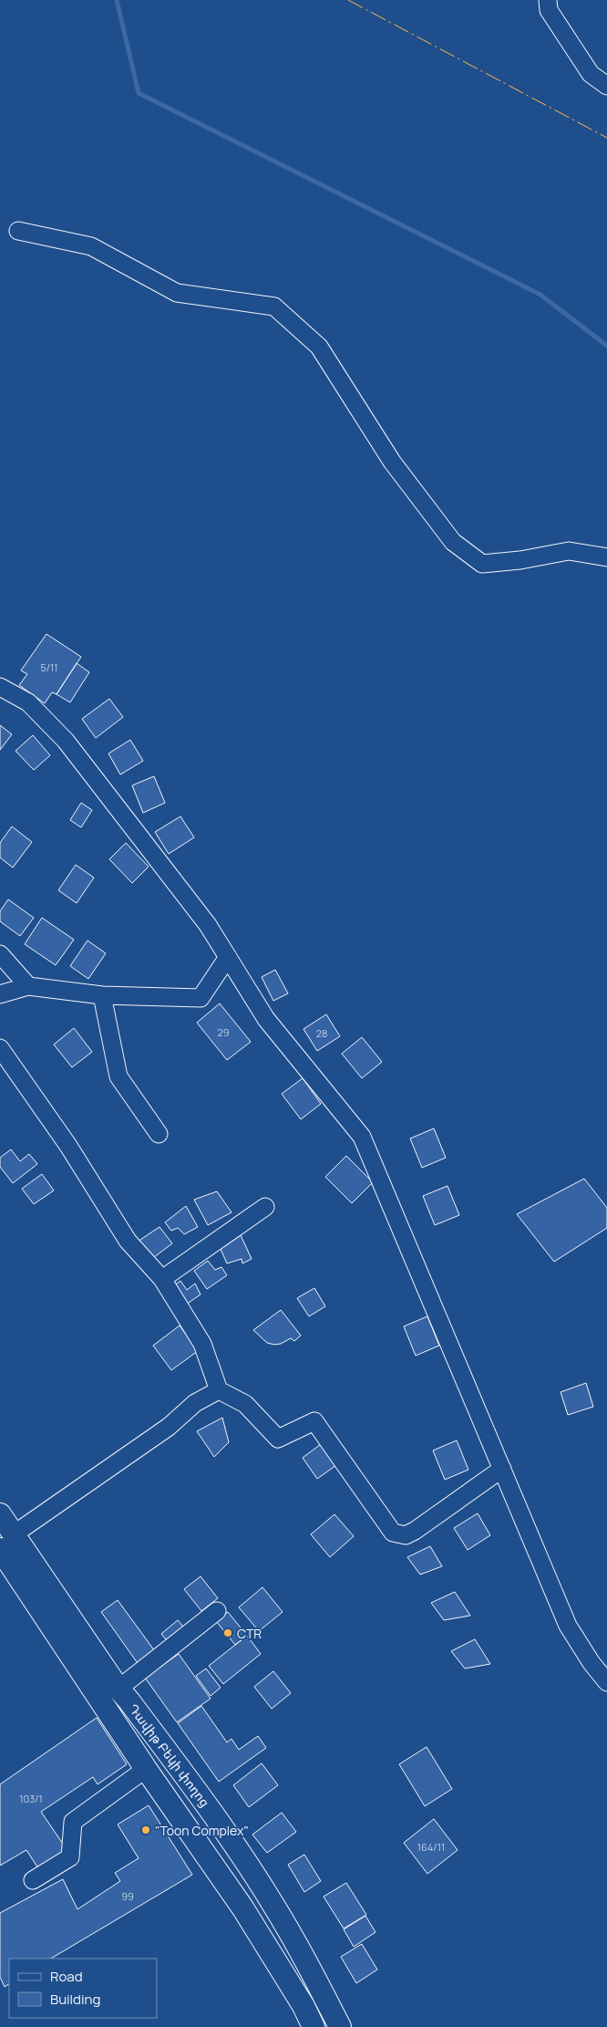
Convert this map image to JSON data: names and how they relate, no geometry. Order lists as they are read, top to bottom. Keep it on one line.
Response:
{"streets":{"main road":["Դավիթ Բեկի փողոց"]},"places":["CTR","\"Toon Complex\""],"house_numbers":["5/11","29","28","103/1","164/11","99"],"legend":["Road","Building"]}
